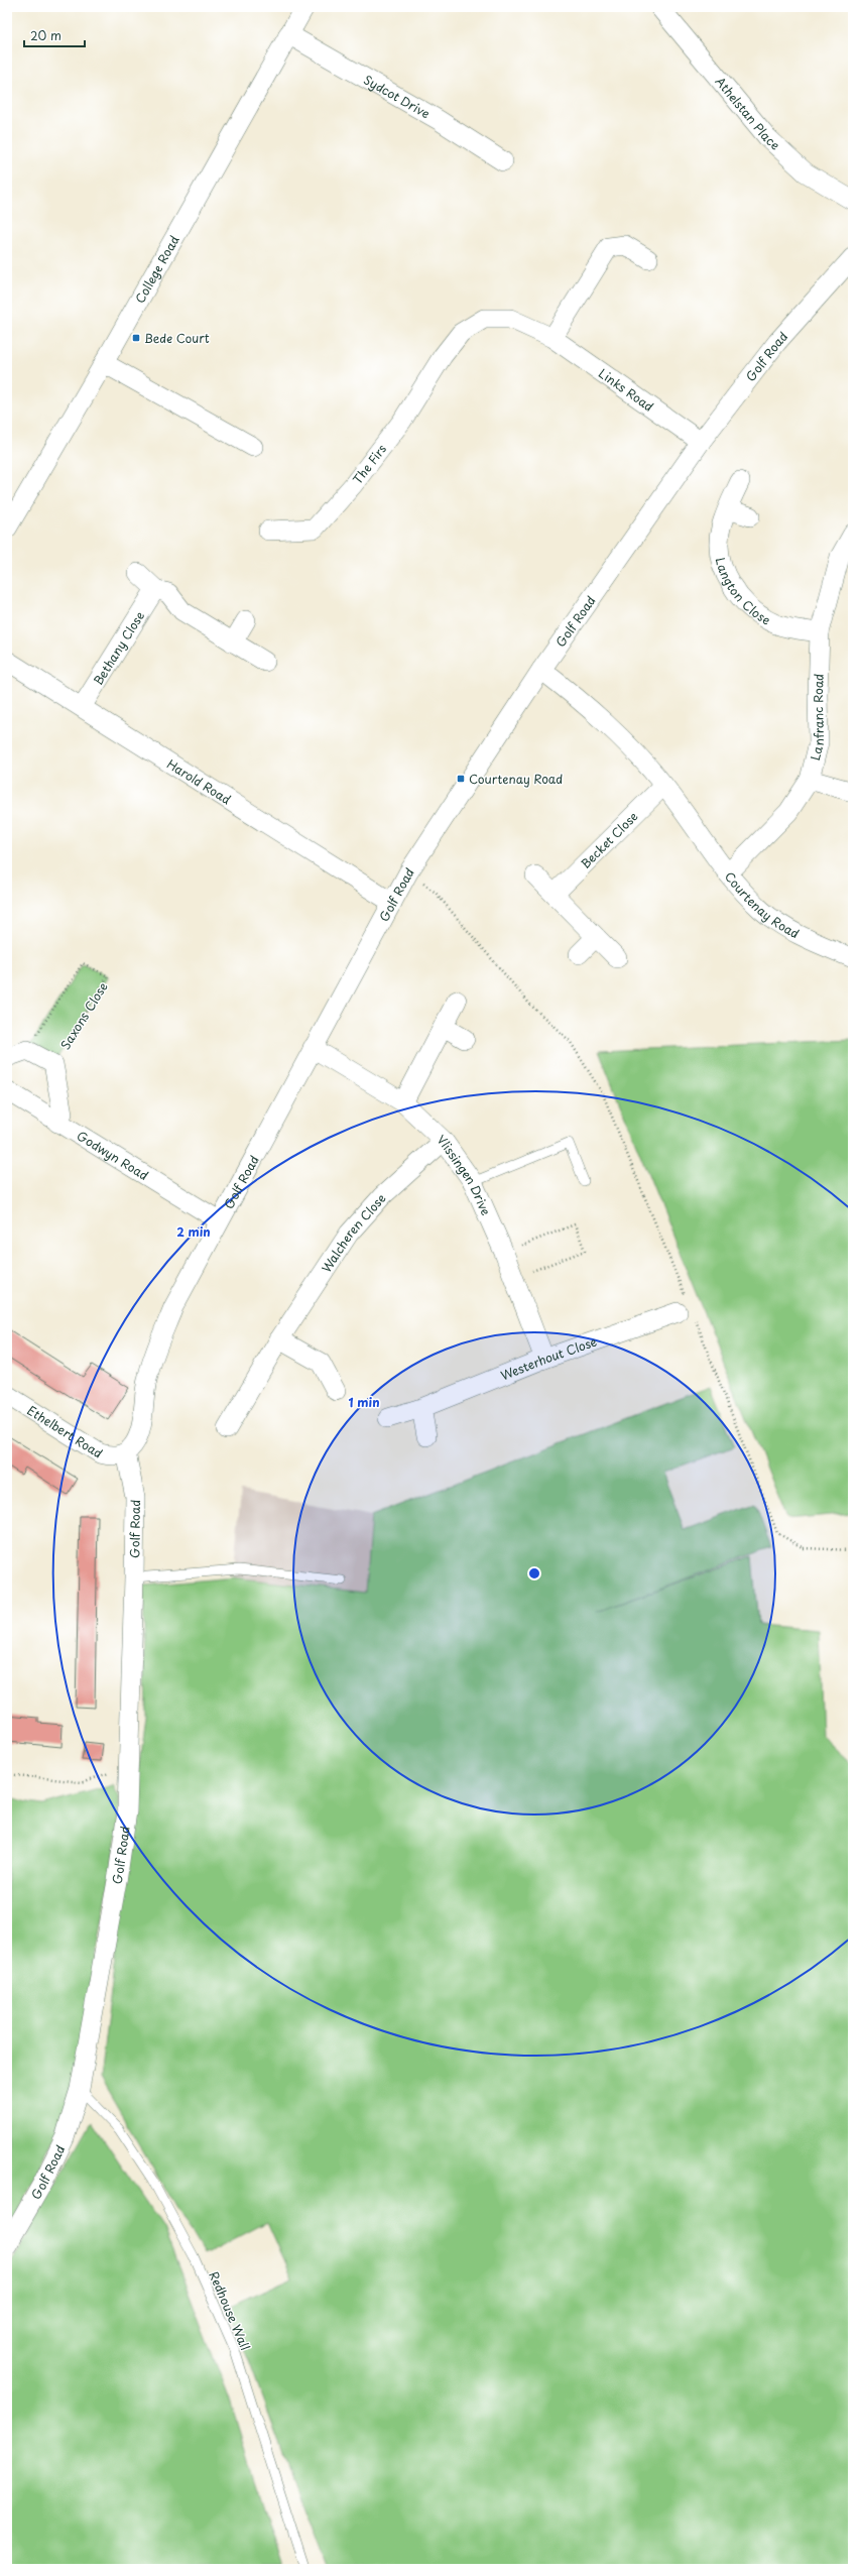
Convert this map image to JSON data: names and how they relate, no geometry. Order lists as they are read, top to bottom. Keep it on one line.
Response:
{"streets":{"street":["Sydcot Drive","Athelstan Place","College Road","Golf Road","Links Road","The Firs","Langton Close","Bethany Close","Lanfranc Road","Harold Road","Becket Close","Courtenay Road","Godwyn Road","Vlissingen Drive","Walcheren Close","Westerhout Close","Ethelbert Road"],"lane":["Redhouse Wall"],"path":["Saxons Close"]},"crossings":[["Sydcot Drive","College Road"],["Golf Road","Links Road"],["Golf Road","Harold Road"],["Golf Road","Courtenay Road"],["Golf Road","Godwyn Road"],["Golf Road","Vlissingen Drive"],["Golf Road","Ethelbert Road"],["Golf Road","Redhouse Wall"],["Links Road","The Firs"],["Langton Close","Lanfranc Road"],["Bethany Close","Harold Road"],["Lanfranc Road","Courtenay Road"],["Becket Close","Courtenay Road"],["Vlissingen Drive","Walcheren Close"],["Vlissingen Drive","Westerhout Close"]],"places":{"transit":["Bede Court","Courtenay Road"]},"scale_bar":"20 m","rings":["2 min","1 min"]}
